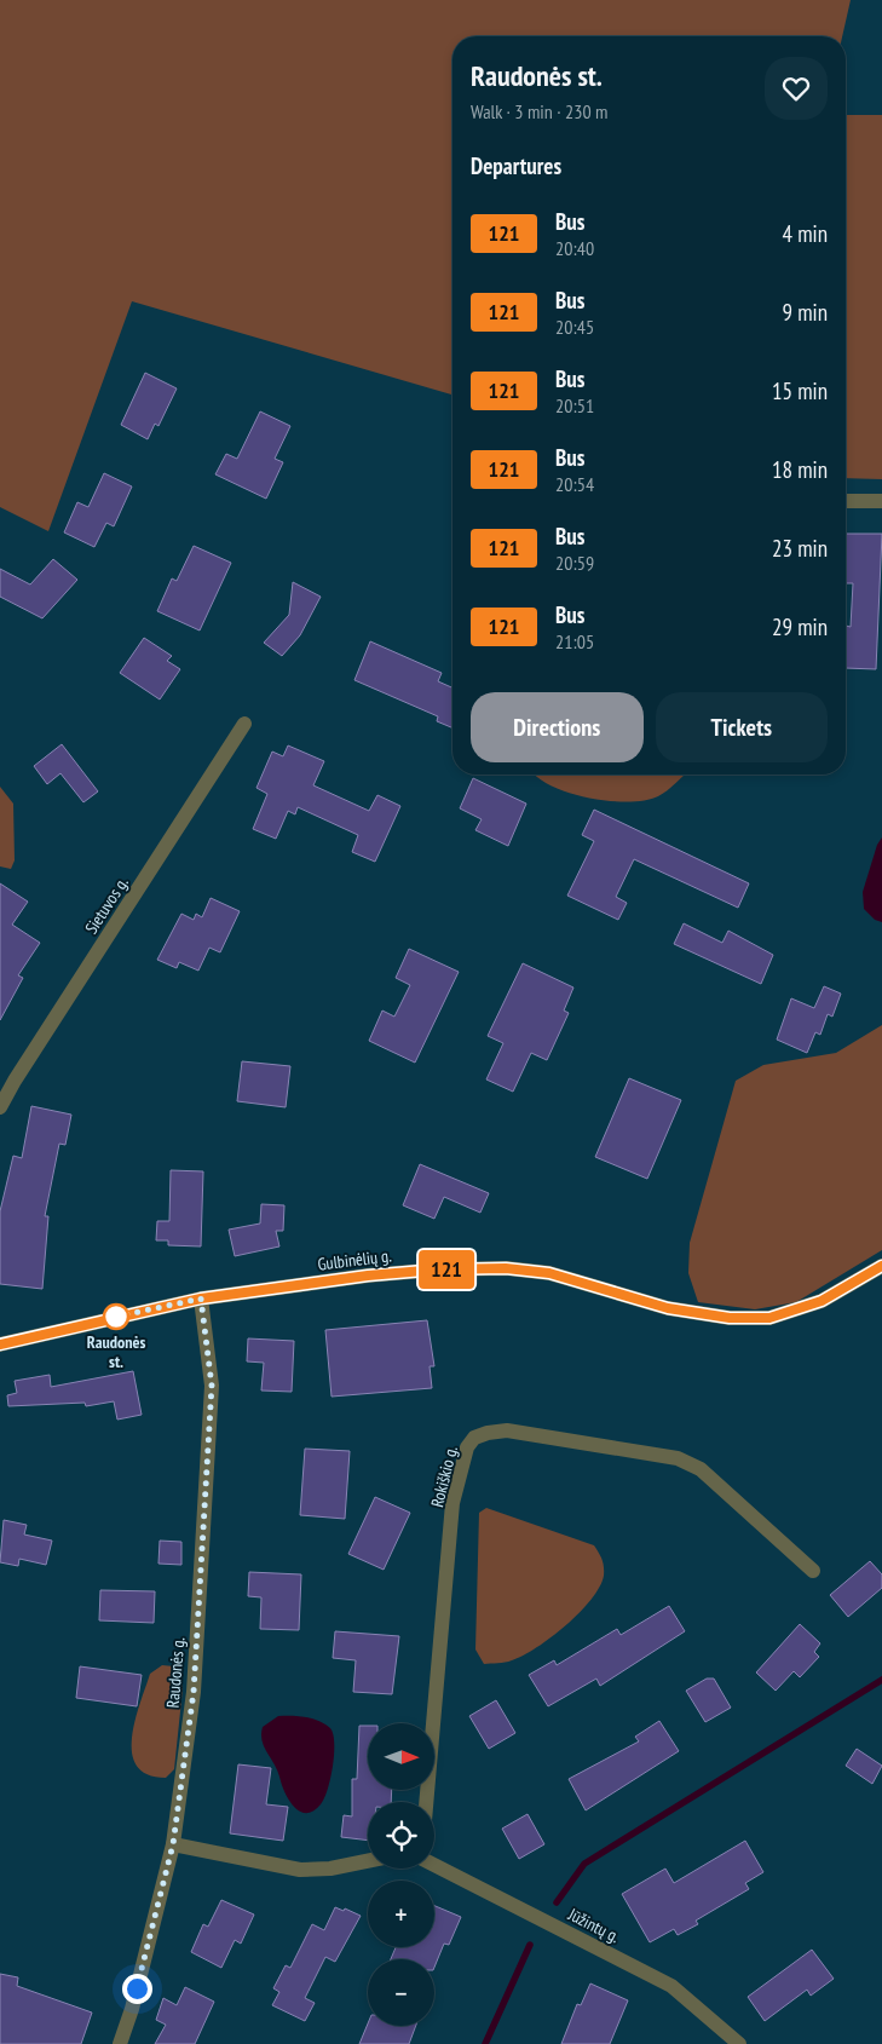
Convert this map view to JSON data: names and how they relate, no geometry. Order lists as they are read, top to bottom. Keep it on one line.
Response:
{"streets":{"street":["Sietuvos g.","Gulbinėlių g.","Rokiškio g.","Raudonės g.","Jūžintų g."]},"crossings":[["Gulbinėlių g.","Raudonės g."]],"places":["Raudonės st."],"lines":["bus line 121"],"north":"right","page":{"on_map":"121","heading":[["Raudonės st.","Walk · 3 min · 230 m"],"Departures"],"list":[{"mark":"121","name":"Bus","note":"20:40","value":"4 min"},{"mark":"121","name":"Bus","note":"20:45","value":"9 min"},{"mark":"121","name":"Bus","note":"20:51","value":"15 min"},{"mark":"121","name":"Bus","note":"20:54","value":"18 min"},{"mark":"121","name":"Bus","note":"20:59","value":"23 min"},{"mark":"121","name":"Bus","note":"21:05","value":"29 min"}],"buttons":["Directions","Tickets"],"map_buttons":["+","−"]}}
